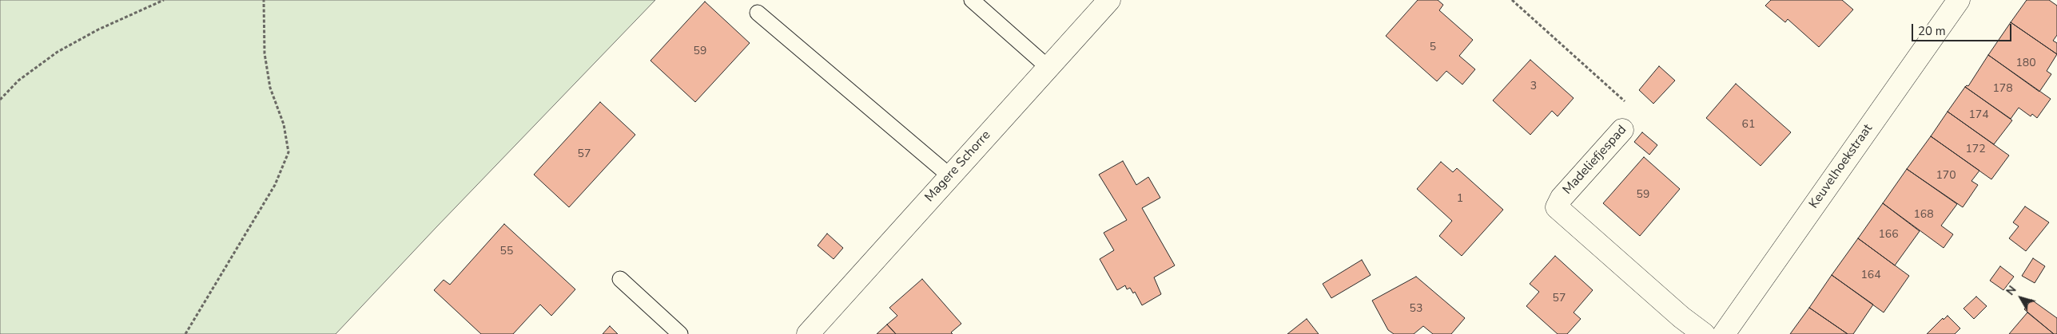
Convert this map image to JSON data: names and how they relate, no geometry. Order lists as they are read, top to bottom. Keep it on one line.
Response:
{"streets":{"street":["Madeliefjespad","Magere Schorre","Keuvelhoekstraat"]},"house_numbers":["5","59","180","3","178","174","61","172","57","170","59","1","168","166","55","164","57","53"],"scale_bar":"20 m","north":"top left"}
